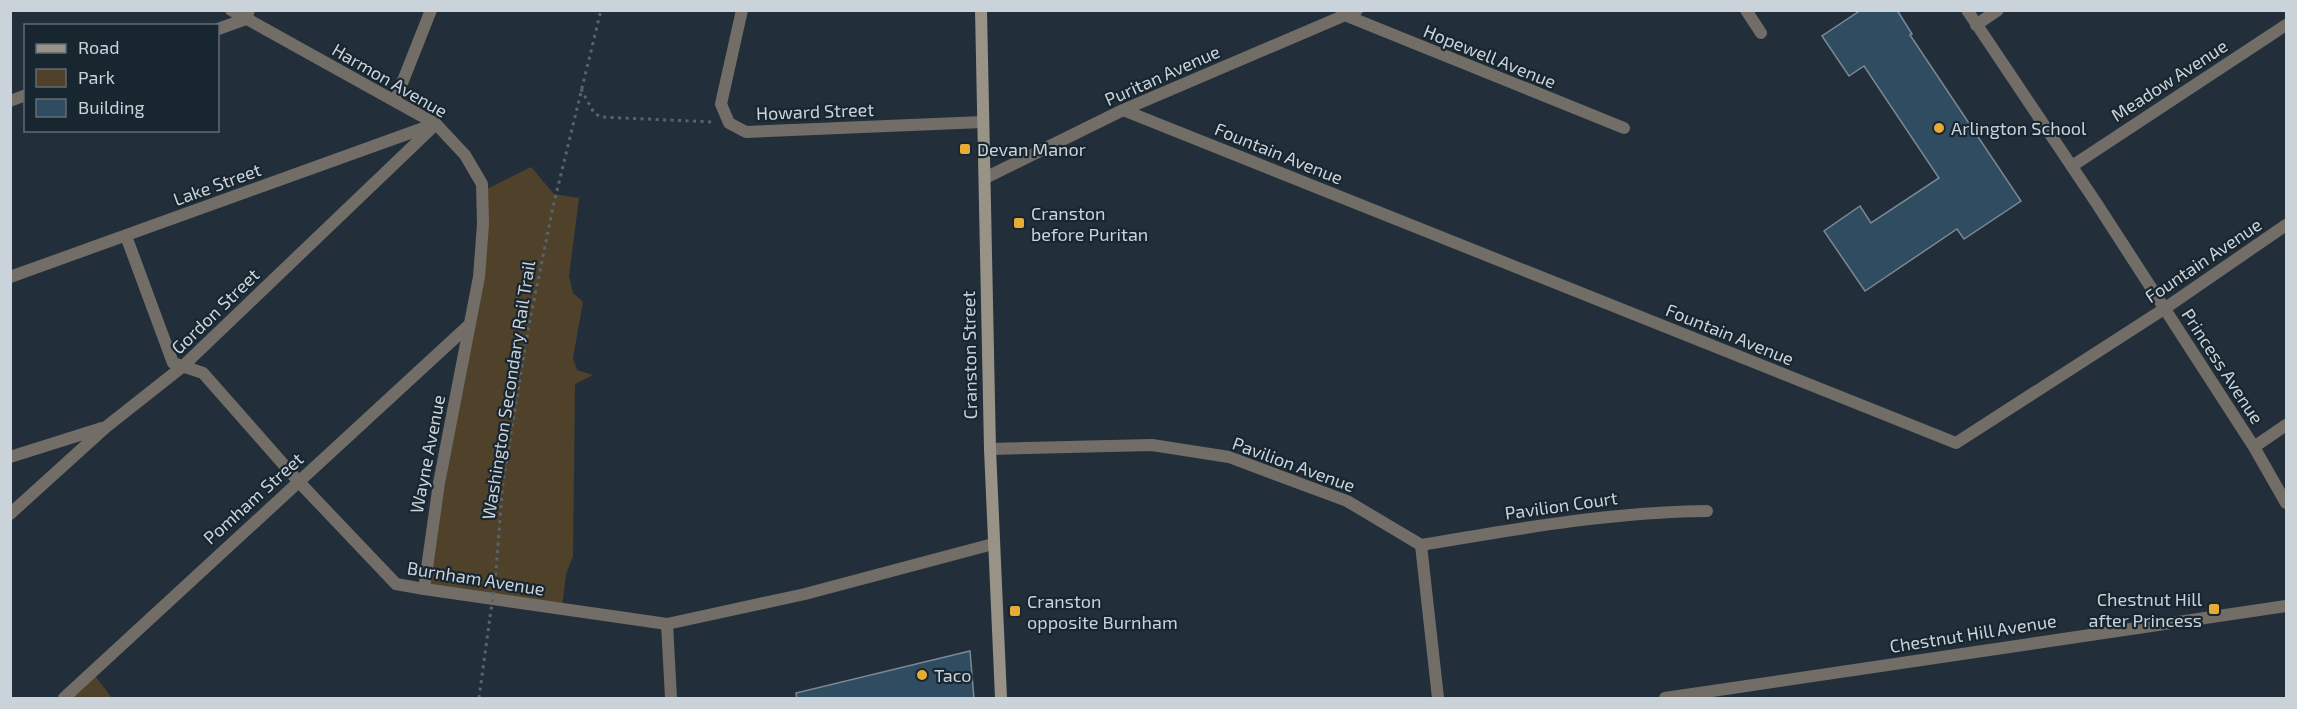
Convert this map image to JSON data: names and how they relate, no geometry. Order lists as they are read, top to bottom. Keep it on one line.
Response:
{"streets":{"main road":["Cranston Street"],"street":["Hopewell Avenue","Puritan Avenue","Harmon Avenue","Meadow Avenue","Howard Street","Fountain Avenue","Lake Street","Gordon Street","Princess Avenue","Wayne Avenue","Pavilion Avenue","Pomham Street","Pavilion Court","Burnham Avenue","Chestnut Hill Avenue"],"path":["Washington Secondary Rail Trail"]},"crossings":[["Hopewell Avenue","Puritan Avenue"],["Puritan Avenue","Fountain Avenue"],["Puritan Avenue","Cranston Street"],["Harmon Avenue","Lake Street"],["Harmon Avenue","Gordon Street"],["Harmon Avenue","Wayne Avenue"],["Harmon Avenue","Pomham Street"],["Meadow Avenue","Princess Avenue"],["Howard Street","Cranston Street"],["Fountain Avenue","Princess Avenue"],["Lake Street","Gordon Street"],["Gordon Street","Burnham Avenue"],["Cranston Street","Pavilion Avenue"],["Cranston Street","Burnham Avenue"],["Wayne Avenue","Pomham Street"],["Wayne Avenue","Burnham Avenue"],["Pavilion Avenue","Pavilion Court"],["Pomham Street","Burnham Avenue"]],"places":{"other":["Arlington School","Taco"],"transit":["Devan Manor","Cranston before Puritan","Chestnut Hill after Princess","Cranston opposite Burnham"]},"legend":["Road","Park","Building"]}
